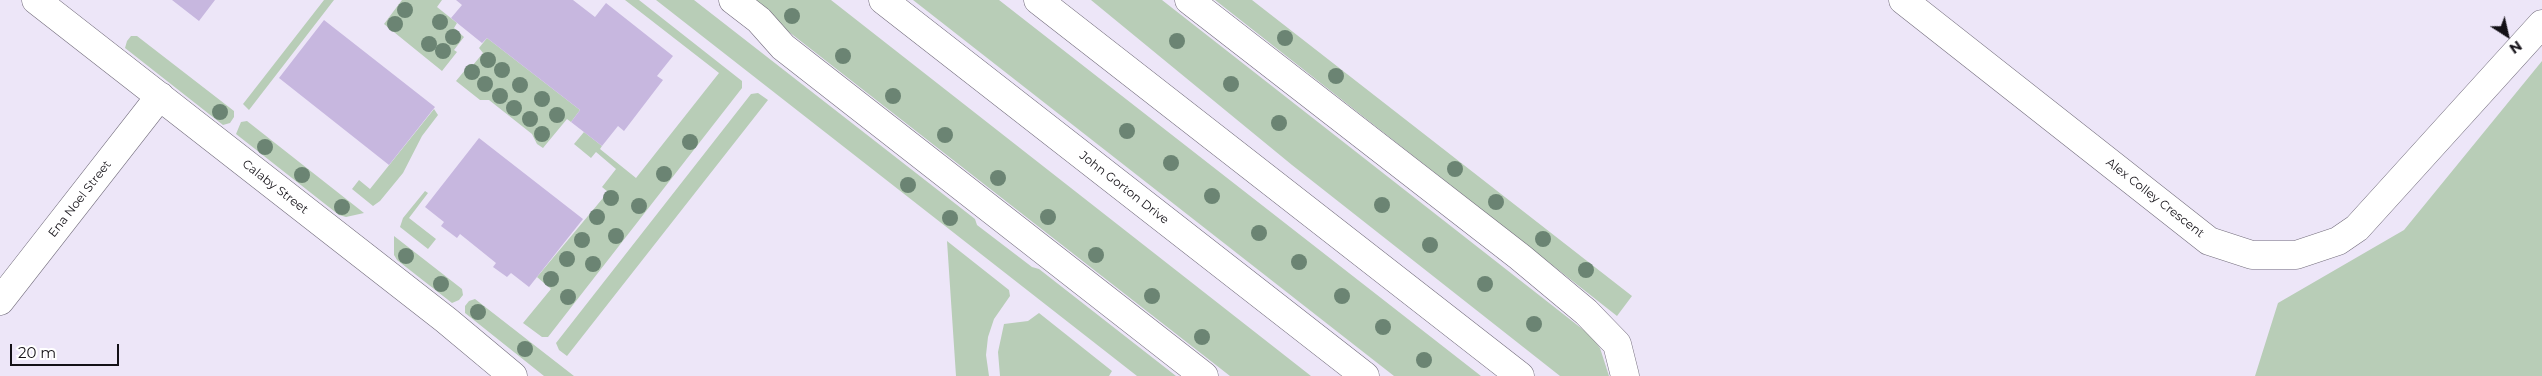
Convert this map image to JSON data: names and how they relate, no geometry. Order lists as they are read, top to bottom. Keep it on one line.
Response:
{"streets":{"street":["Calaby Street","John Gorton Drive","Alex Colley Crescent","Ena Noel Street"]},"crossings":[["Calaby Street","Ena Noel Street"]],"scale_bar":"20 m","north":"bottom right"}
